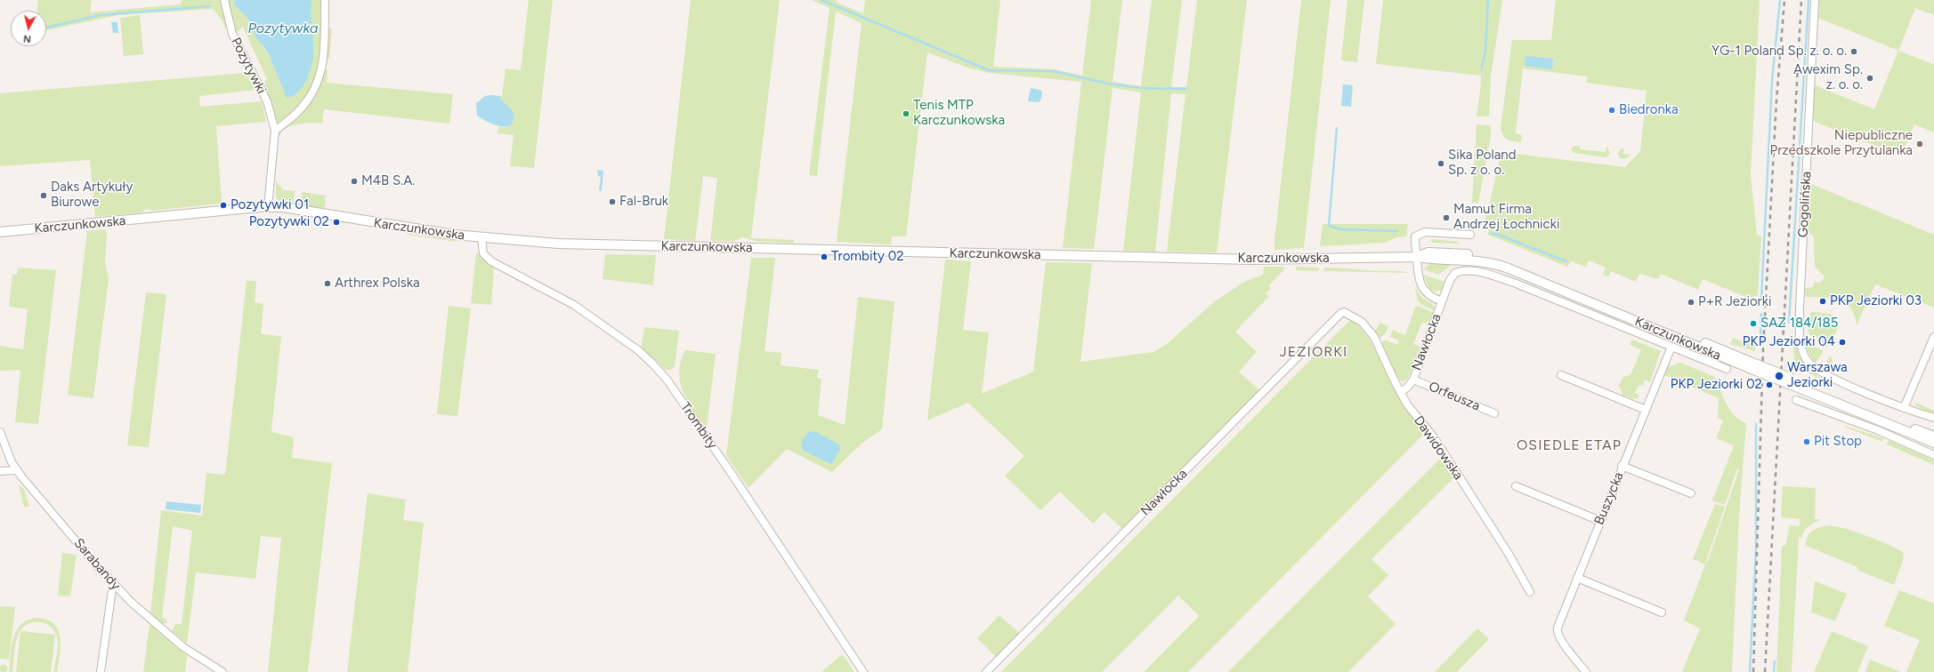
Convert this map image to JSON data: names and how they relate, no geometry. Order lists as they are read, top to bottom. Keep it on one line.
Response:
{"streets":{"street":["Pozytywki","Gogolińska","Karczunkowska","Nawłocka","Orfeusza","Trombity","Dawidowska","Buszycka","Sarabandy"]},"crossings":[["Pozytywki","Karczunkowska"],["Karczunkowska","Nawłocka"],["Karczunkowska","Trombity"],["Karczunkowska","Buszycka"],["Nawłocka","Orfeusza"],["Nawłocka","Dawidowska"]],"districts":["JEZIORKI","OSIEDLE ETAP"],"water":["Pozytywka"],"places":["YG-1 Poland Sp. z. o. o.","Awexim Sp. z. o. o.","Biedronka","Tenis MTP Karczunkowska","Niepubliczne Przedszkole Przytulanka","Sika Poland Sp. z o. o.","M4B S.A.","Daks Artykuły Biurowe","Fal-Bruk","Pozytywki 01","Mamut Firma Andrzej Łochnicki","Pozytywki 02","Trombity 02","Arthrex Polska","PKP Jeziorki 03","P+R Jeziorki","SAZ 184/185","PKP Jeziorki 04","Warszawa Jeziorki","PKP Jeziorki 02","Pit Stop"],"north":"bottom"}
